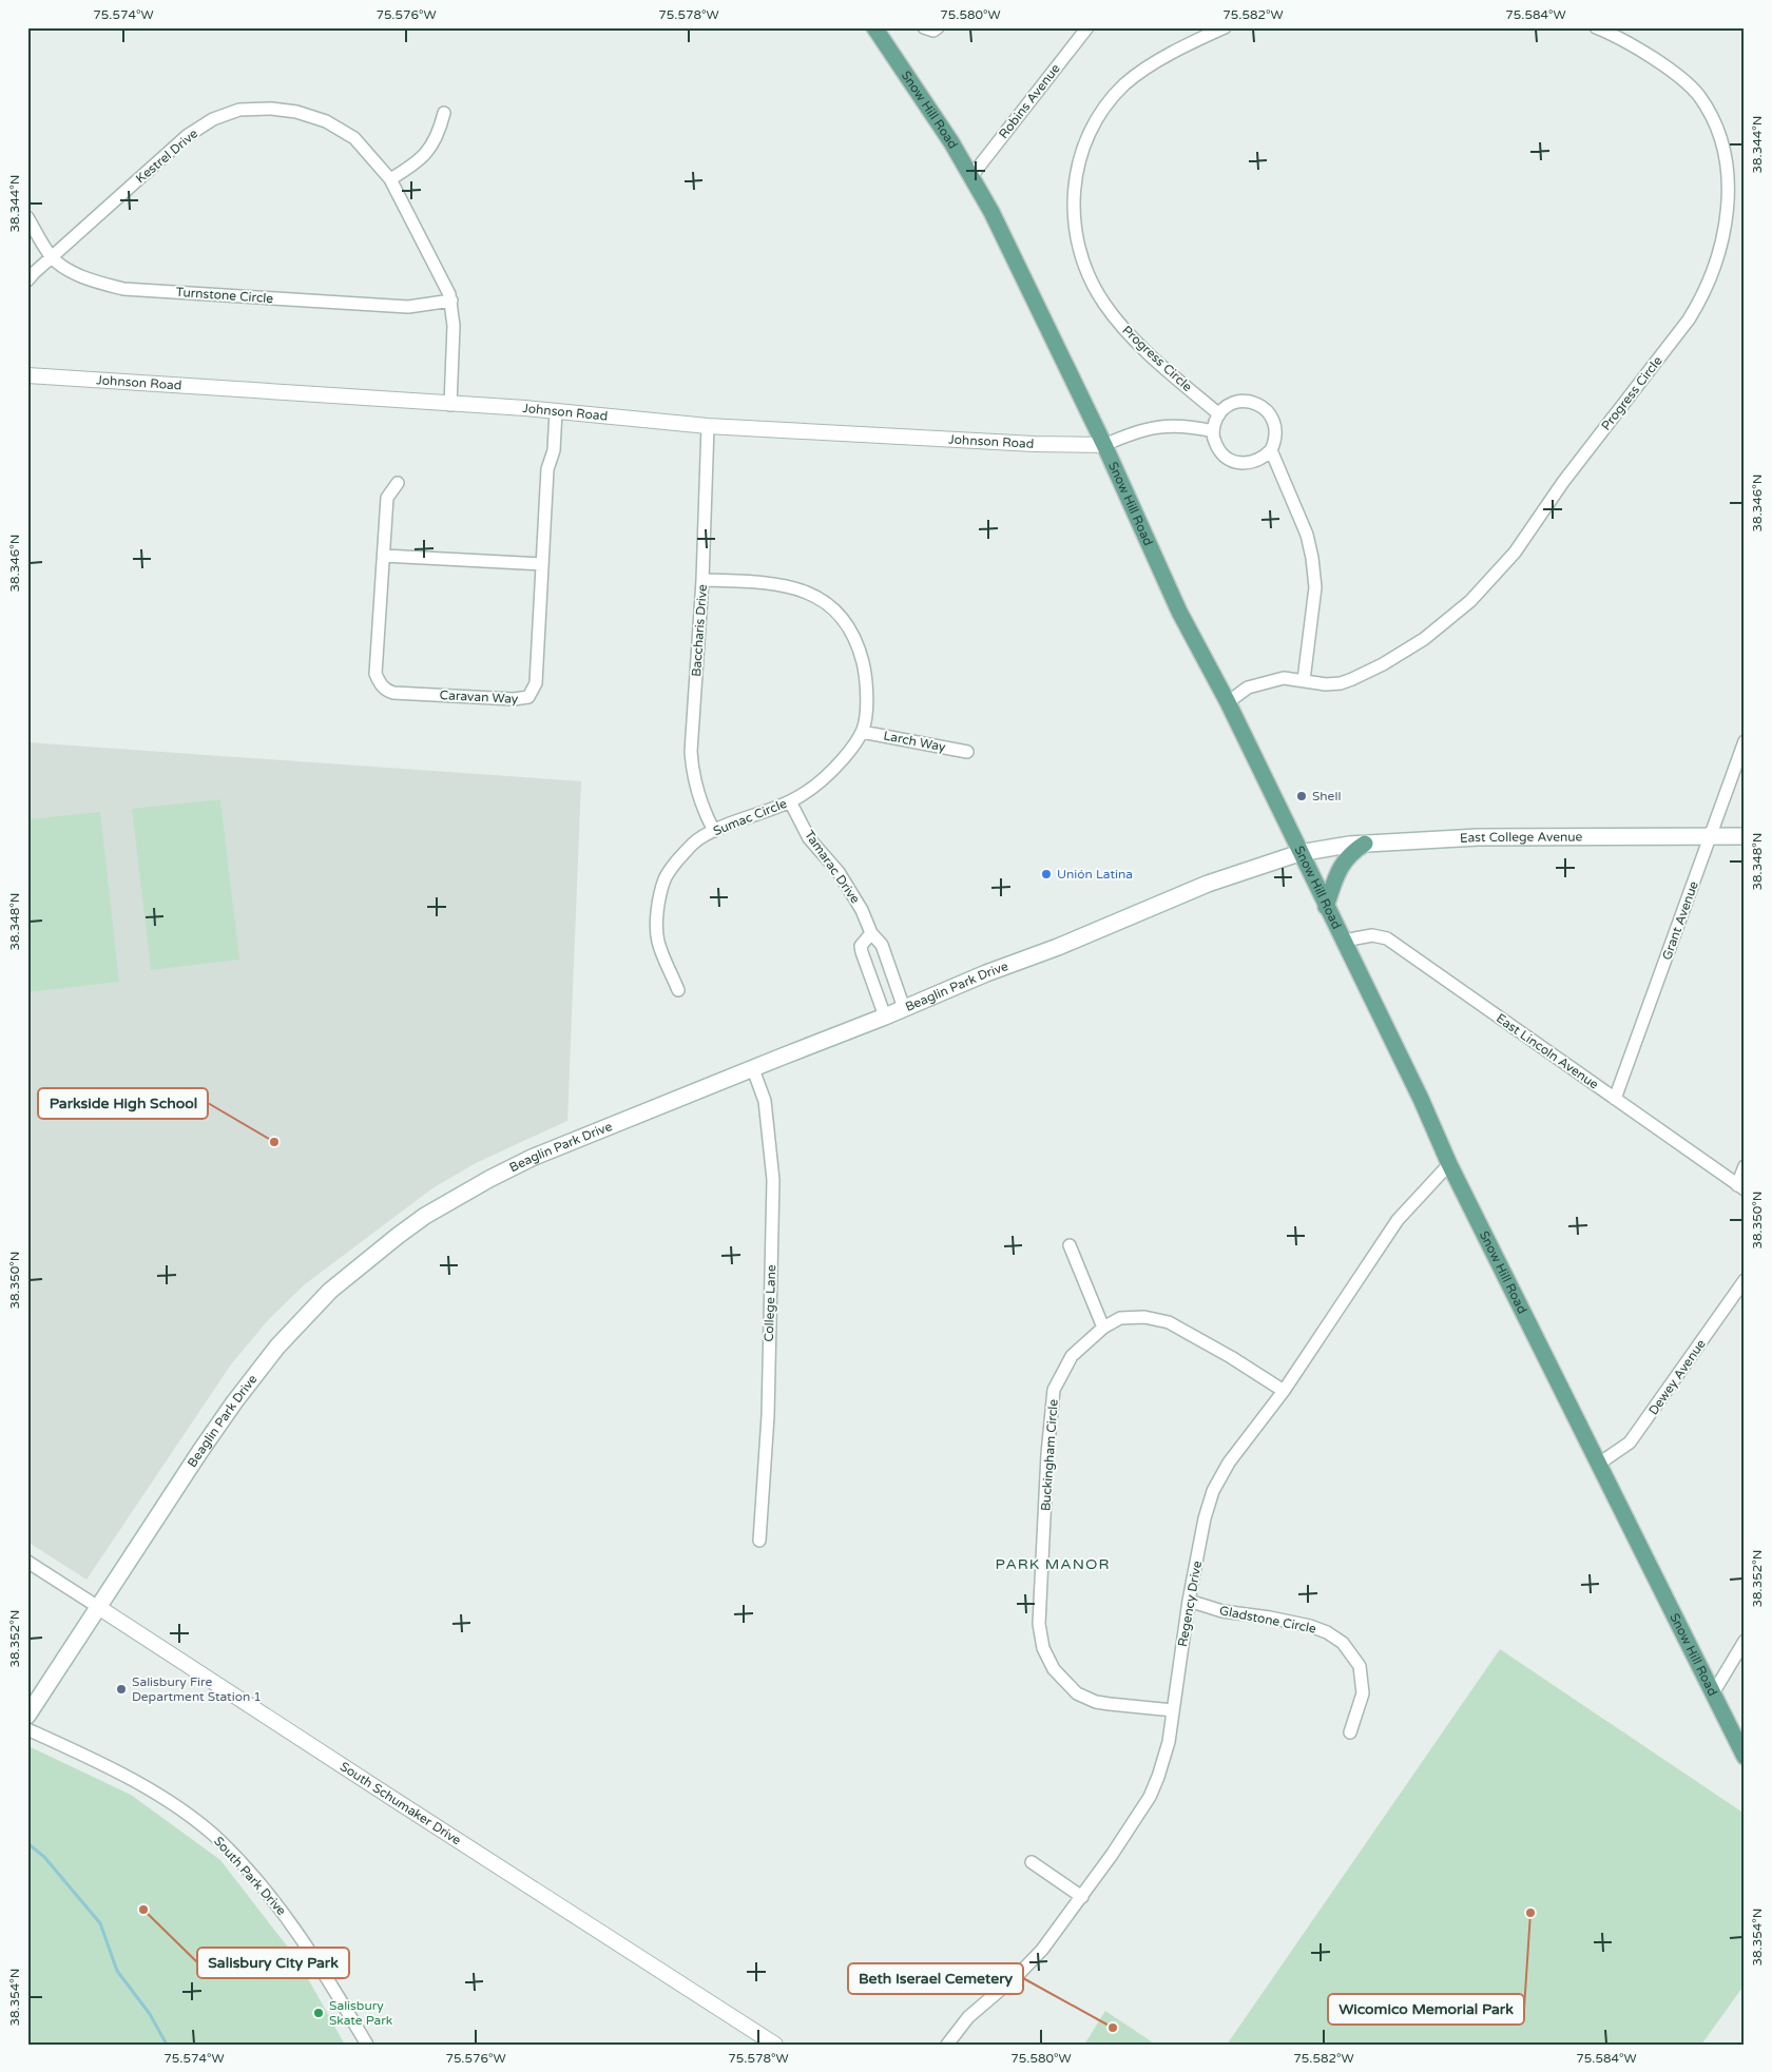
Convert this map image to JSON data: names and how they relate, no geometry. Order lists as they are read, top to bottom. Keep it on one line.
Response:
{"streets":{"main road":["Snow Hill Road","East College Avenue","Beaglin Park Drive"],"street":["Robins Avenue","Kestrel Drive","Turnstone Circle","Progress Circle","Johnson Road","Baccharis Drive","Caravan Way","Larch Way","Sumac Circle","Tamarac Drive","Grant Avenue","East Lincoln Avenue","College Lane","Dewey Avenue","Buckingham Circle","Regency Drive","Gladstone Circle","South Schumaker Drive","South Park Drive"]},"crossings":[["Robins Avenue","Snow Hill Road"],["Snow Hill Road","Progress Circle"],["Snow Hill Road","Johnson Road"],["Snow Hill Road","East College Avenue"],["Snow Hill Road","Beaglin Park Drive"],["Snow Hill Road","East Lincoln Avenue"],["Snow Hill Road","Dewey Avenue"],["Snow Hill Road","Regency Drive"],["Kestrel Drive","Turnstone Circle"],["Kestrel Drive","Johnson Road"],["Johnson Road","Baccharis Drive"],["Johnson Road","Caravan Way"],["Baccharis Drive","Sumac Circle"],["Larch Way","Sumac Circle"],["Sumac Circle","Tamarac Drive"],["East College Avenue","Grant Avenue"],["East College Avenue","Beaglin Park Drive"],["Tamarac Drive","Beaglin Park Drive"],["Grant Avenue","East Lincoln Avenue"],["Beaglin Park Drive","College Lane"],["Beaglin Park Drive","South Schumaker Drive"],["Buckingham Circle","Regency Drive"],["Regency Drive","Gladstone Circle"]],"districts":["PARK MANOR"],"places":["Shell","Unión Latina","Parkside High School","Salisbury Fire Department Station 1","Salisbury City Park","Wicomico Memorial Park","Salisbury Skate Park","Beth Iserael Cemetery"],"coordinates":["75.574°W","75.576°W","75.578°W","75.580°W","75.582°W","75.584°W","38.344°N","38.346°N","38.348°N","38.350°N","38.352°N","38.354°N"]}
